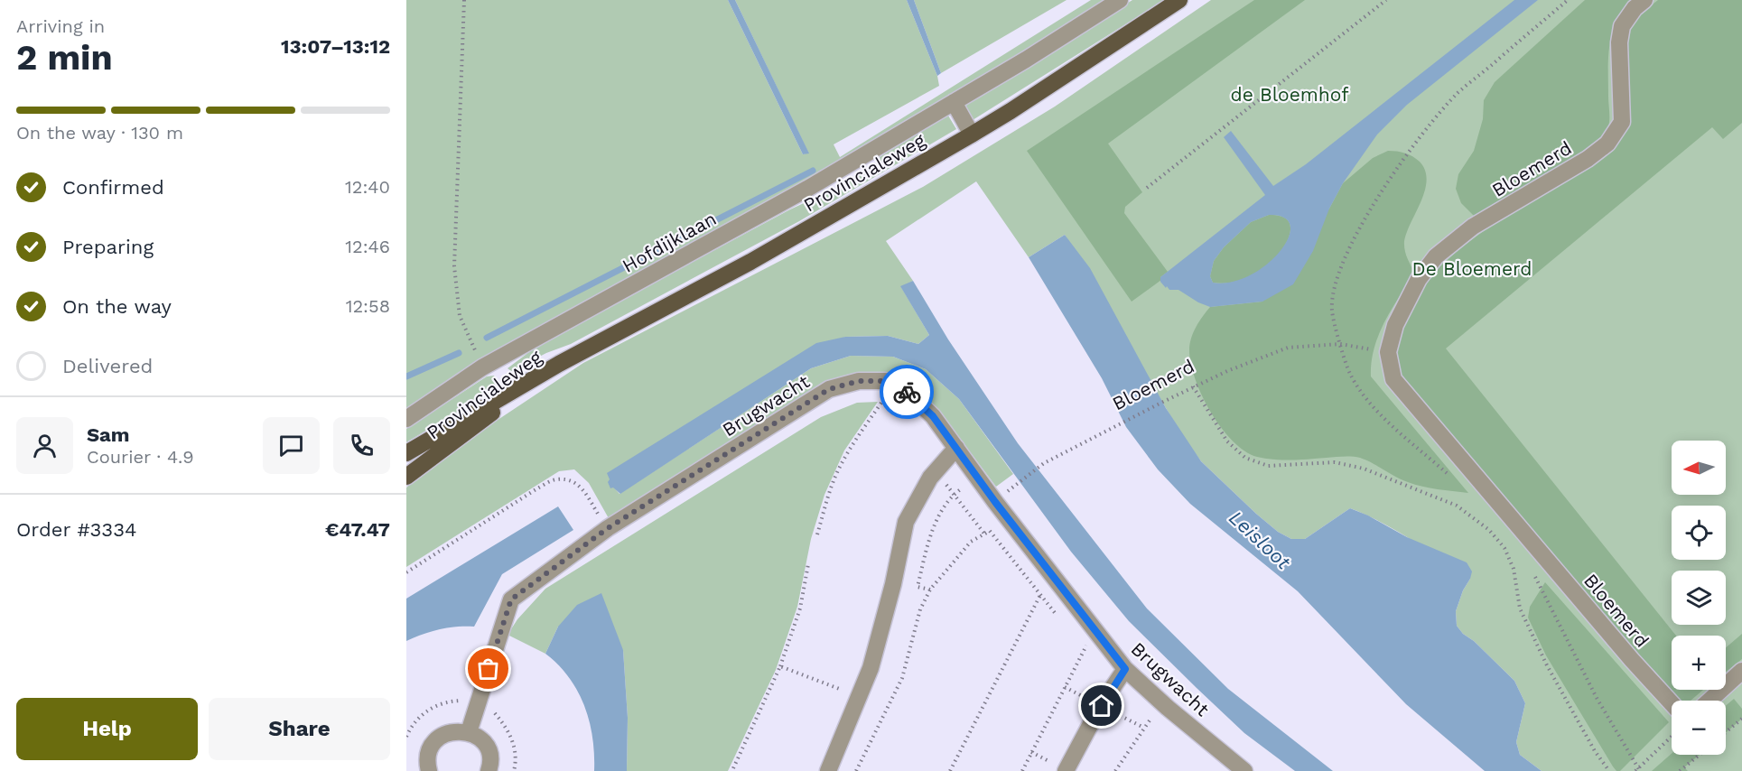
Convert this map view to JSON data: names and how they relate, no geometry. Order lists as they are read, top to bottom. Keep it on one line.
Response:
{"streets":{"main road":["Provincialeweg"],"street":["Bloemerd","Hofdijklaan","Brugwacht"]},"water":["Leisloot"],"parks":["de Bloemhof","De Bloemerd"],"north":"left","page":{"heading":["2 min","Arriving in","13:07–13:12"],"panel":["Sam","Courier · 4.9","Order #3334","€47.47"],"bar":"On the way · 130 m","list":[["Confirmed","12:40"],["Preparing","12:46"],["On the way","12:58"],"Delivered"],"map_buttons":["+","−"],"buttons":["Help","Share"]}}
